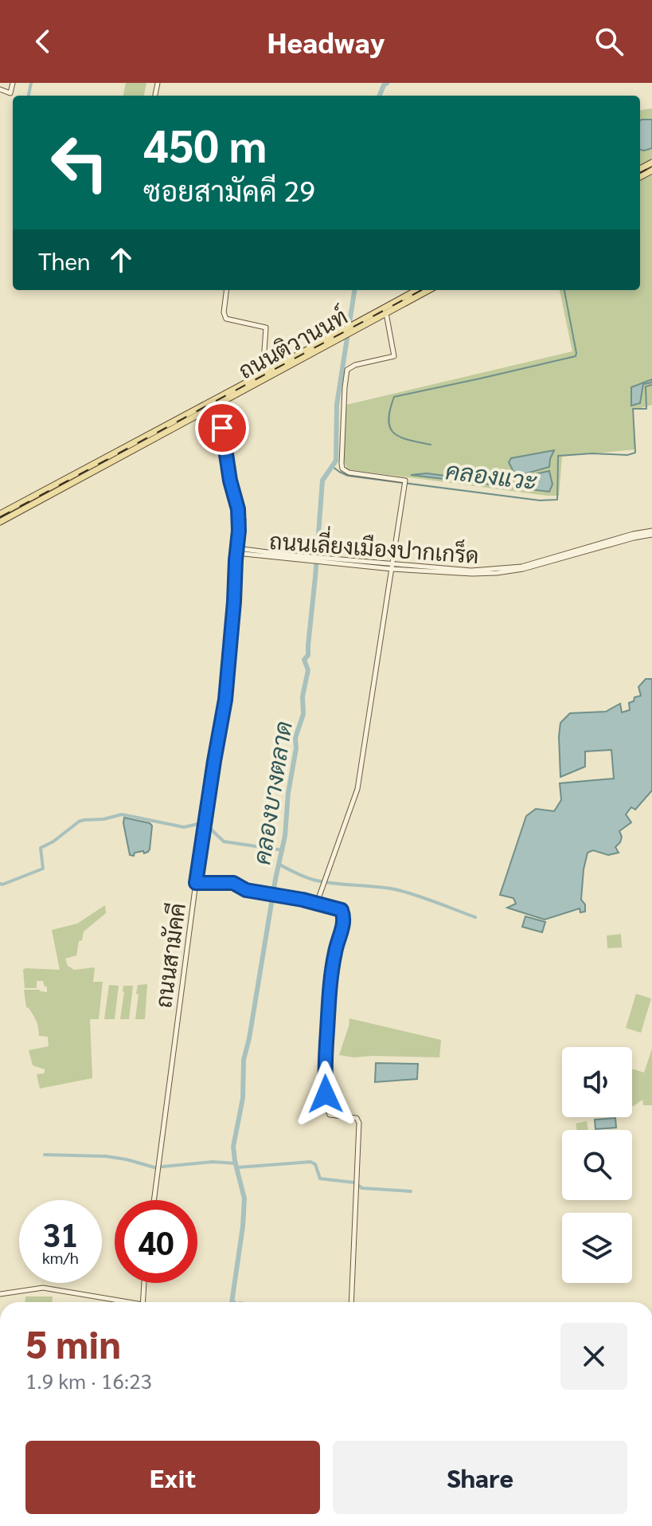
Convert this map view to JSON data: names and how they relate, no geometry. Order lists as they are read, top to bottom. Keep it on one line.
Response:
{"streets":{"main road":["ถนนติวานนท์"],"street":["ถนนเลี่ยงเมืองปากเกร็ด","ถนนสามัคคี"]},"crossings":[["ถนนติวานนท์","ถนนสามัคคี"],["ถนนเลี่ยงเมืองปากเกร็ด","ถนนสามัคคี"]],"water":["คลองแวะ","คลองบางตลาด"],"page":{"header":"Headway","turn":["450 m","ซอยสามัคคี 29"],"then":"Then","speed":"31 km/h","limit":"40","heading":["5 min","1.9 km · 16:23"],"buttons":["Exit","Share"]}}
